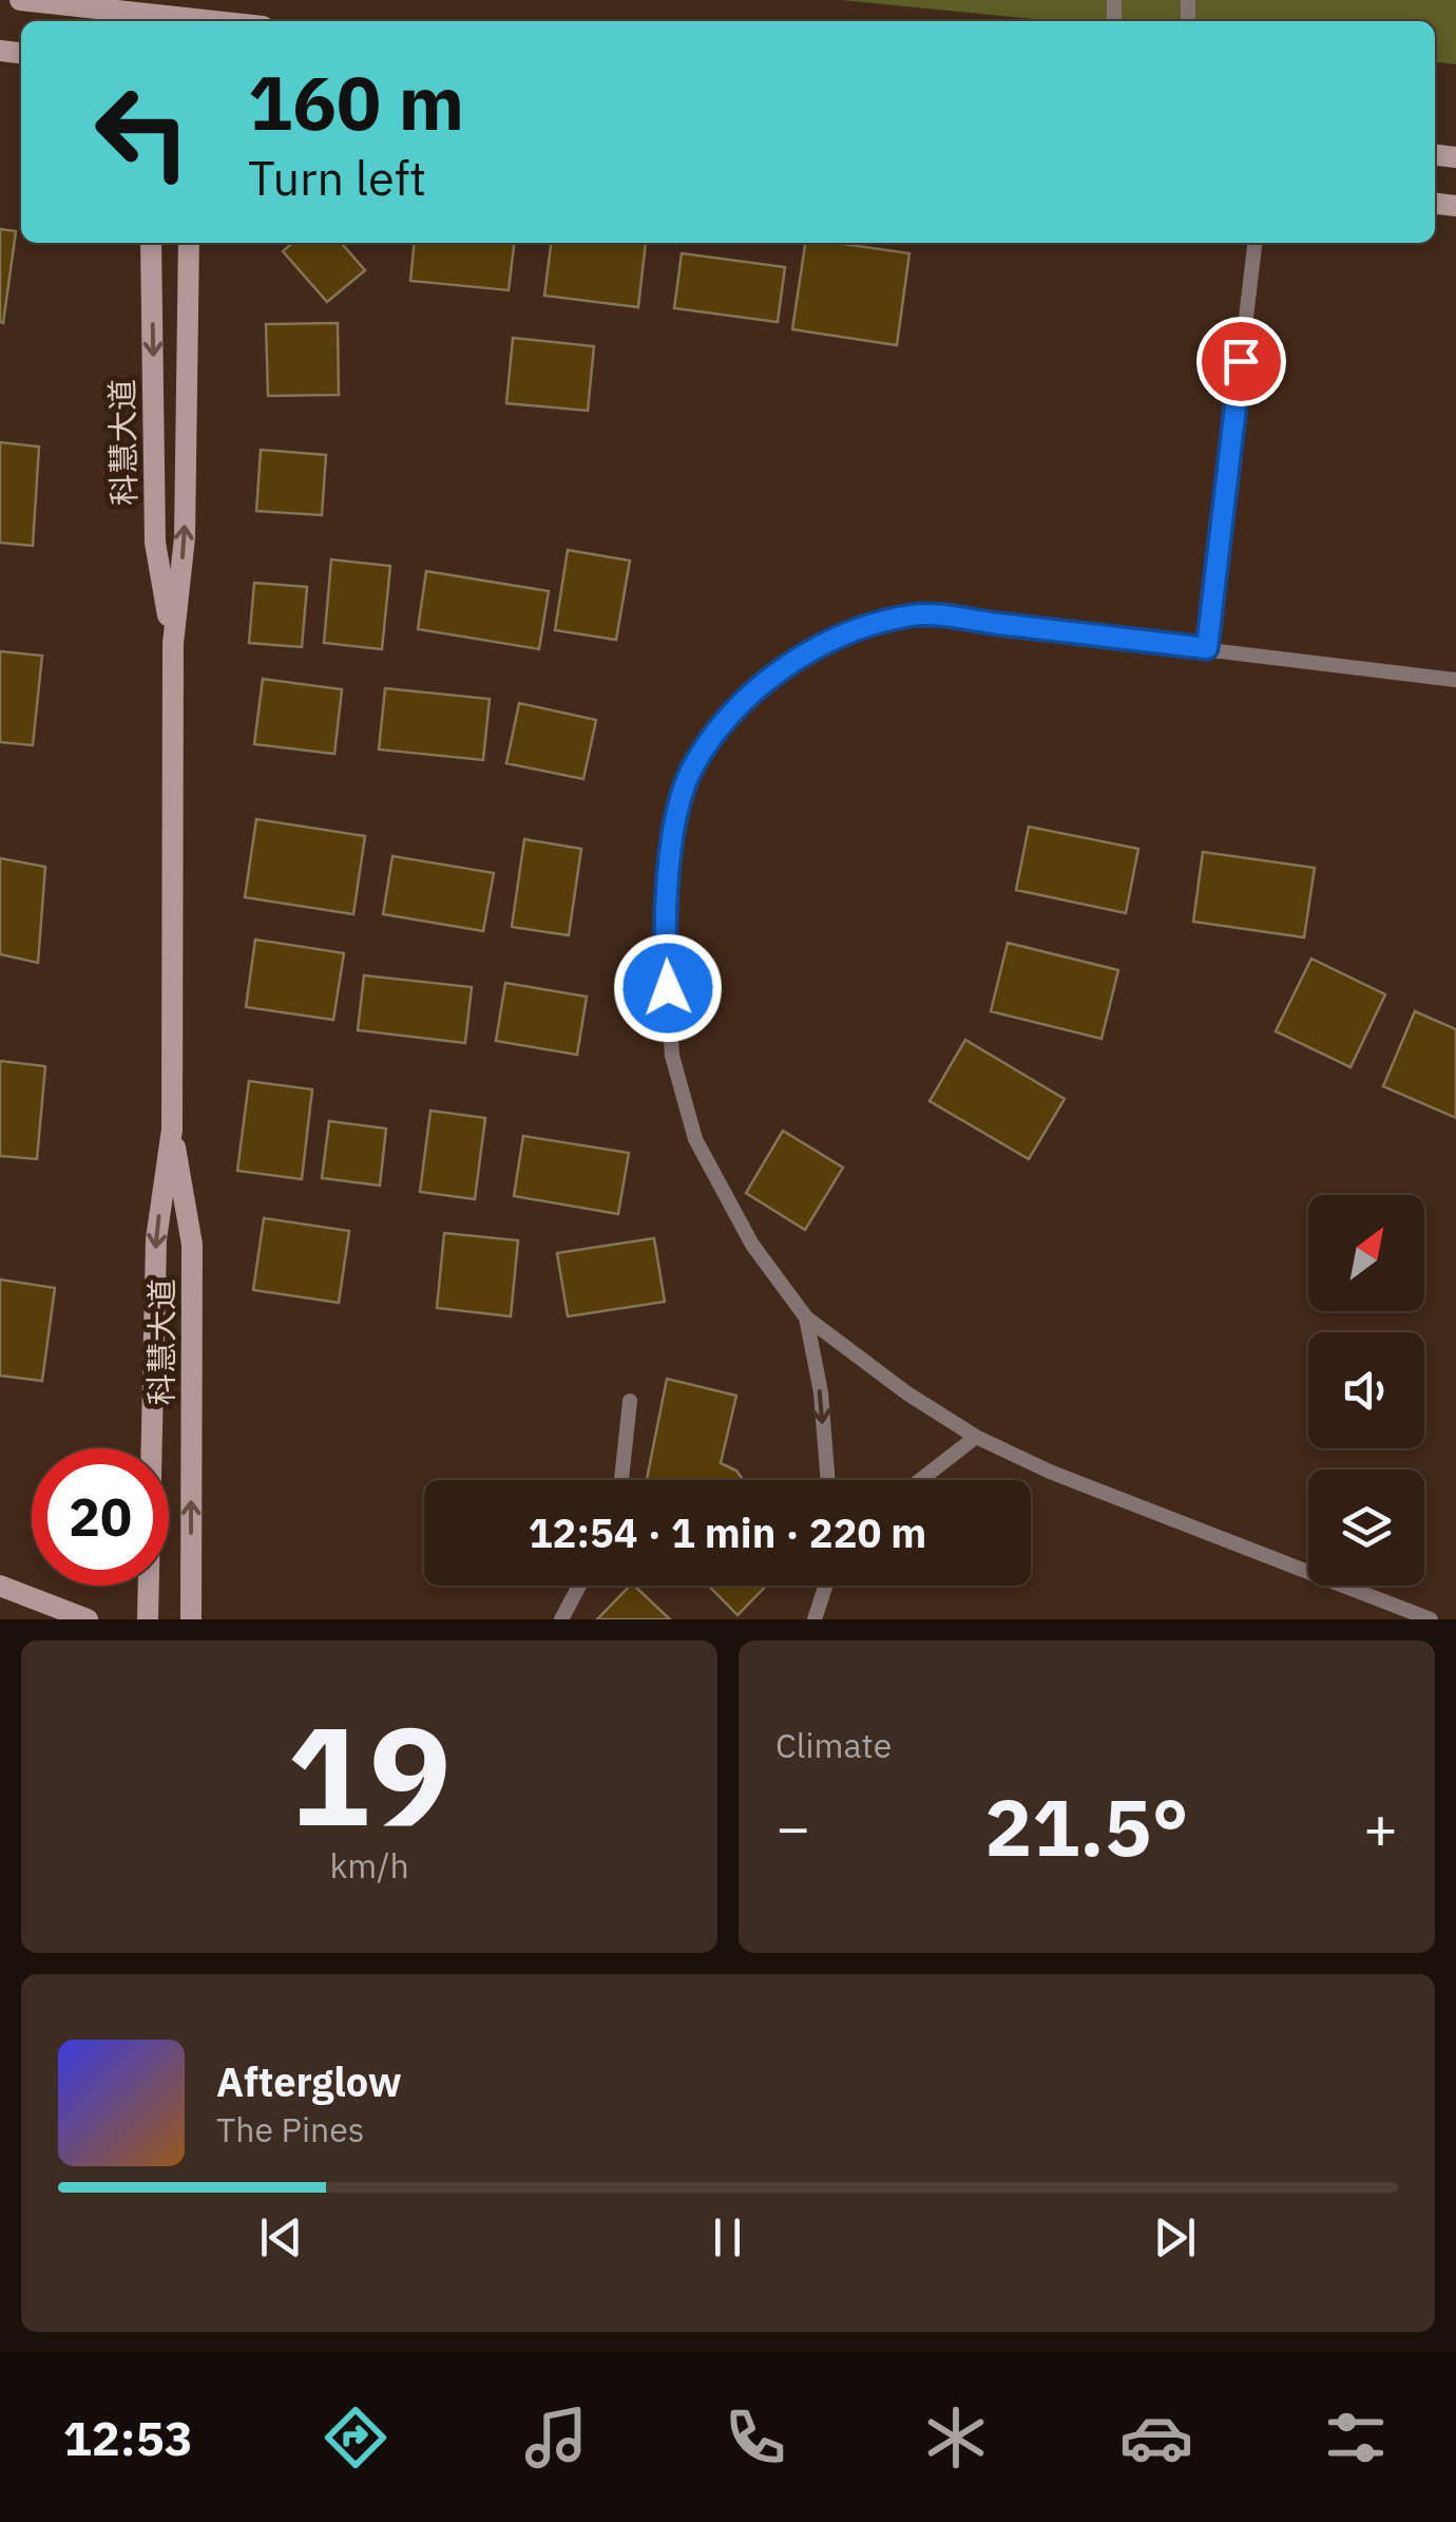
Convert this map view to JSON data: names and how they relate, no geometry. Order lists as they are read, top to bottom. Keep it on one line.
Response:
{"streets":{"street":["科慧大道"]},"north":"top right","page":{"turn":["160 m","Turn left"],"limit":"20","trip":"12:54 · 1 min · 220 m","tile":[["19","km/h"],"Climate"],"heat":["−","21.5°","+"],"song":["Afterglow","The Pines"],"tabs":"12:53"}}
